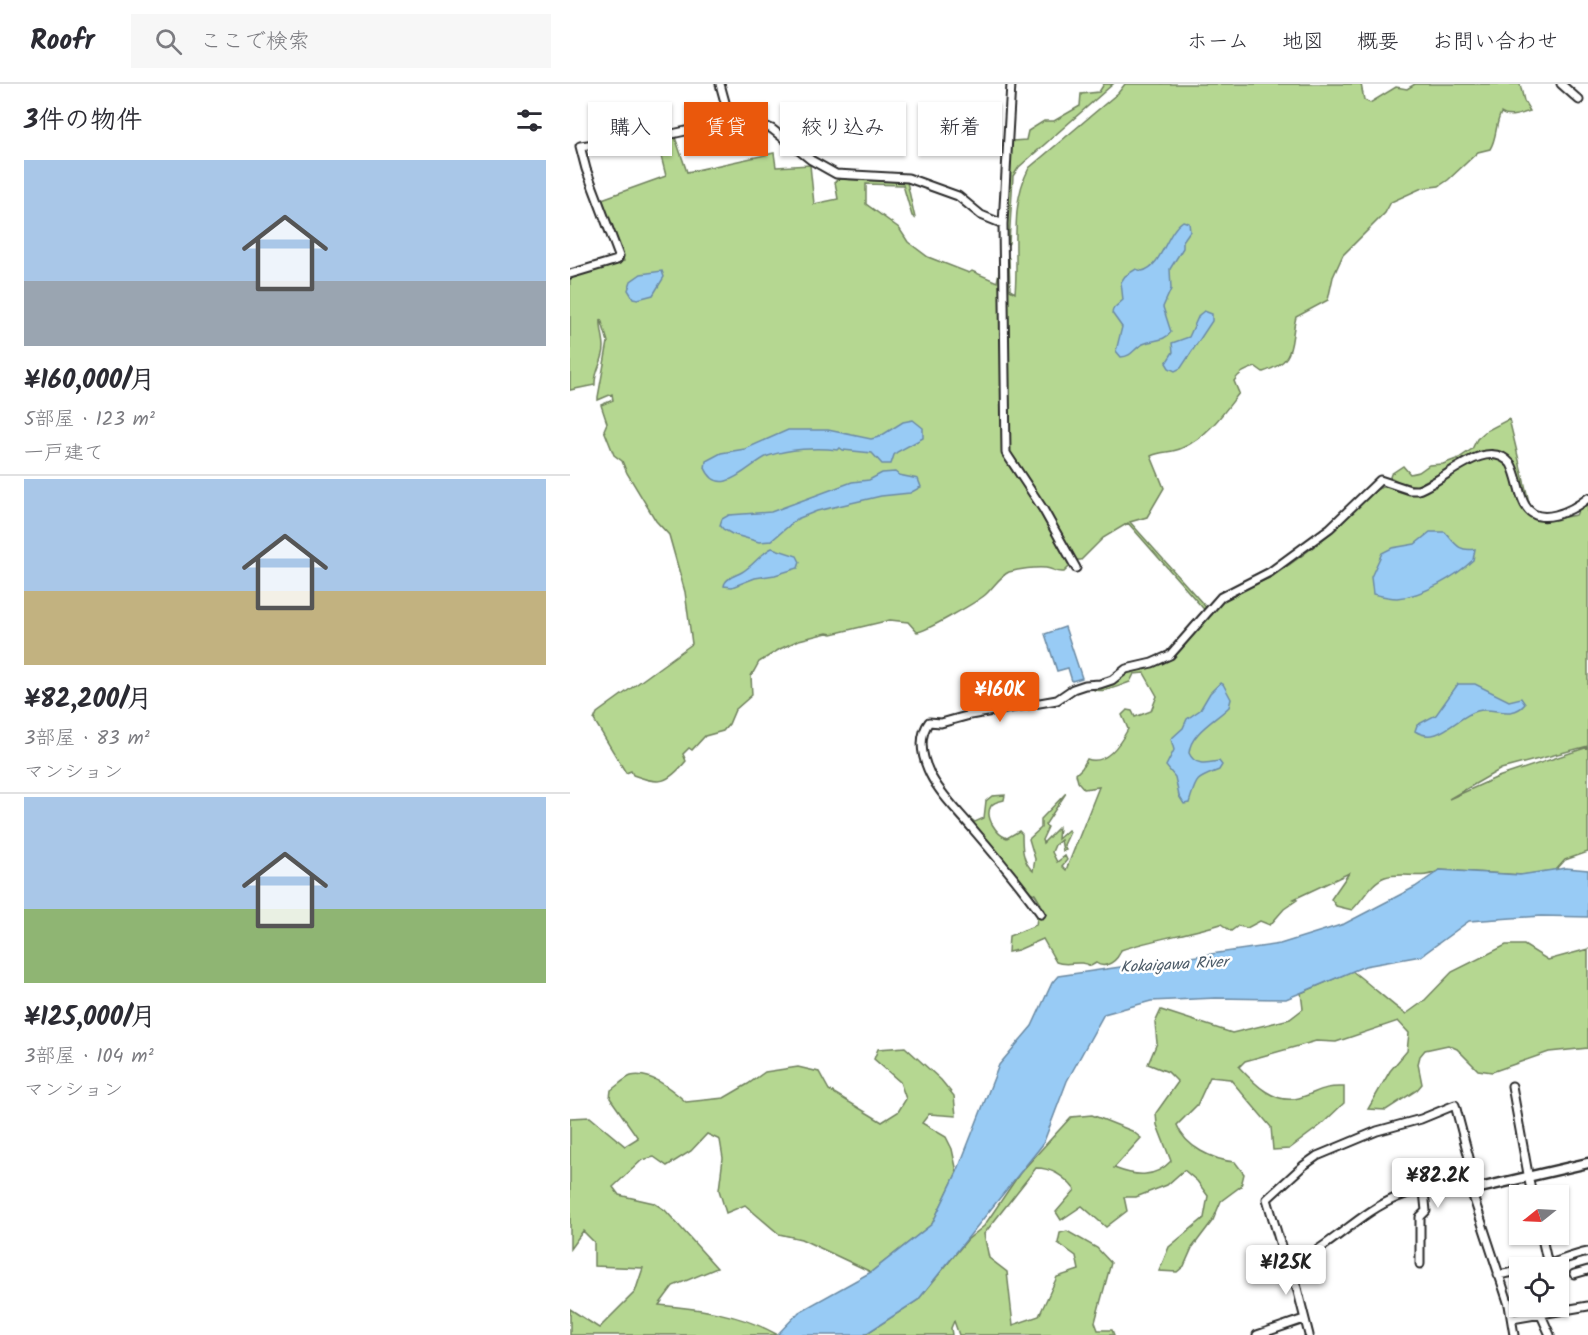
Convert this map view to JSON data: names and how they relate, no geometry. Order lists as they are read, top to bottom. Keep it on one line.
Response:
{"water":["Kokaigawa River"],"north":"left","page":{"header":"Roofr","search":"ここで検索","nav":["ホーム","地図","概要","お問い合わせ"],"heading":"3件の物件","chip":["購入","賃貸","絞り込み","新着"],"list":[{"name":"¥160,000/月","note":"5部屋 · 123 m² · 一戸建て"},{"name":"¥82,200/月","note":"3部屋 · 83 m² · マンション"},{"name":"¥125,000/月","note":"3部屋 · 104 m² · マンション"}],"price":["¥160K","¥82.2K","¥125K"]}}
